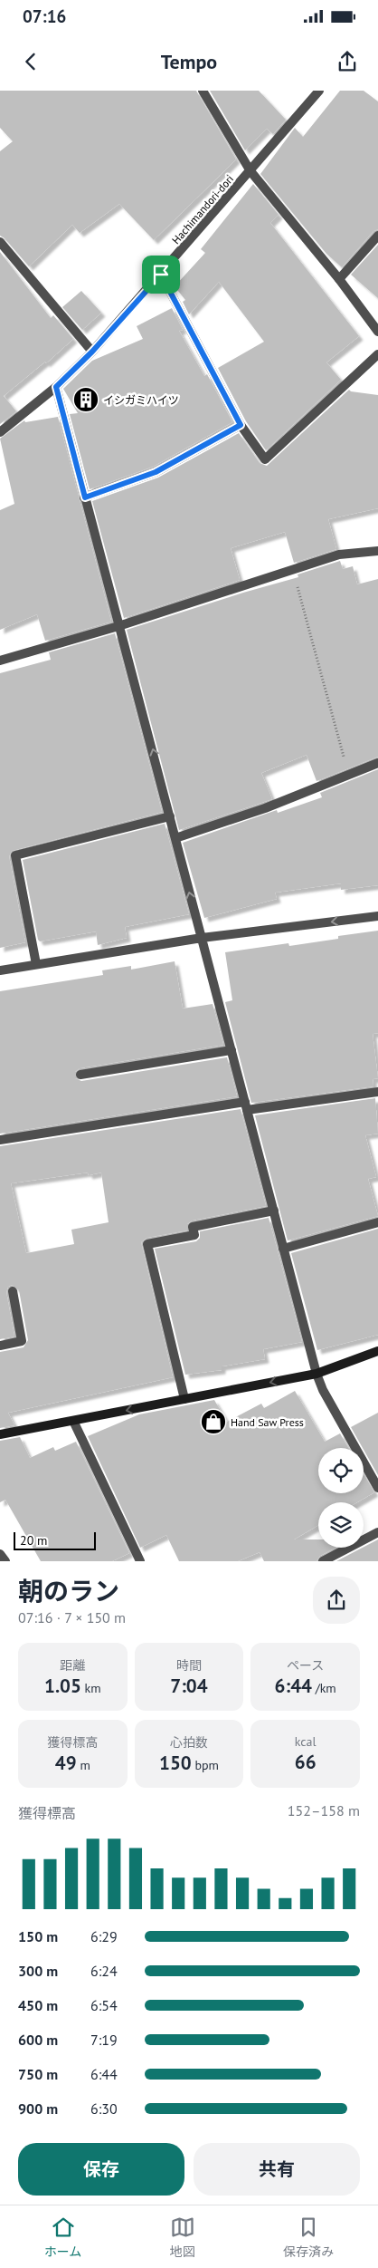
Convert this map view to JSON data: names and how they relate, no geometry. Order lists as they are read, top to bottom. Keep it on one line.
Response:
{"streets":{"street":["Hachimandori-dori"]},"places":{"building":["イシガミハイツ"],"shop":["Hand Saw Press"]},"scale_bar":"20 m","page":{"status":"07:16","header":"Tempo","scale":"20 m","heading":["朝のラン","07:16 · 7 × 150 m"],"stats":[["距離","1.05 km"],["時間","7:04"],["ペース","6:44 /km"],["獲得標高","49 m"],["心拍数","150 bpm"],["kcal","66"]],"chart":["獲得標高","152–158 m"],"list":[{"name":"150 m","note":"6:29"},{"name":"300 m","note":"6:24"},{"name":"450 m","note":"6:54"},{"name":"600 m","note":"7:19"},{"name":"750 m","note":"6:44"},{"name":"900 m","note":"6:30"}],"buttons":["保存","共有"],"tabs":["ホーム","地図","保存済み"]}}
